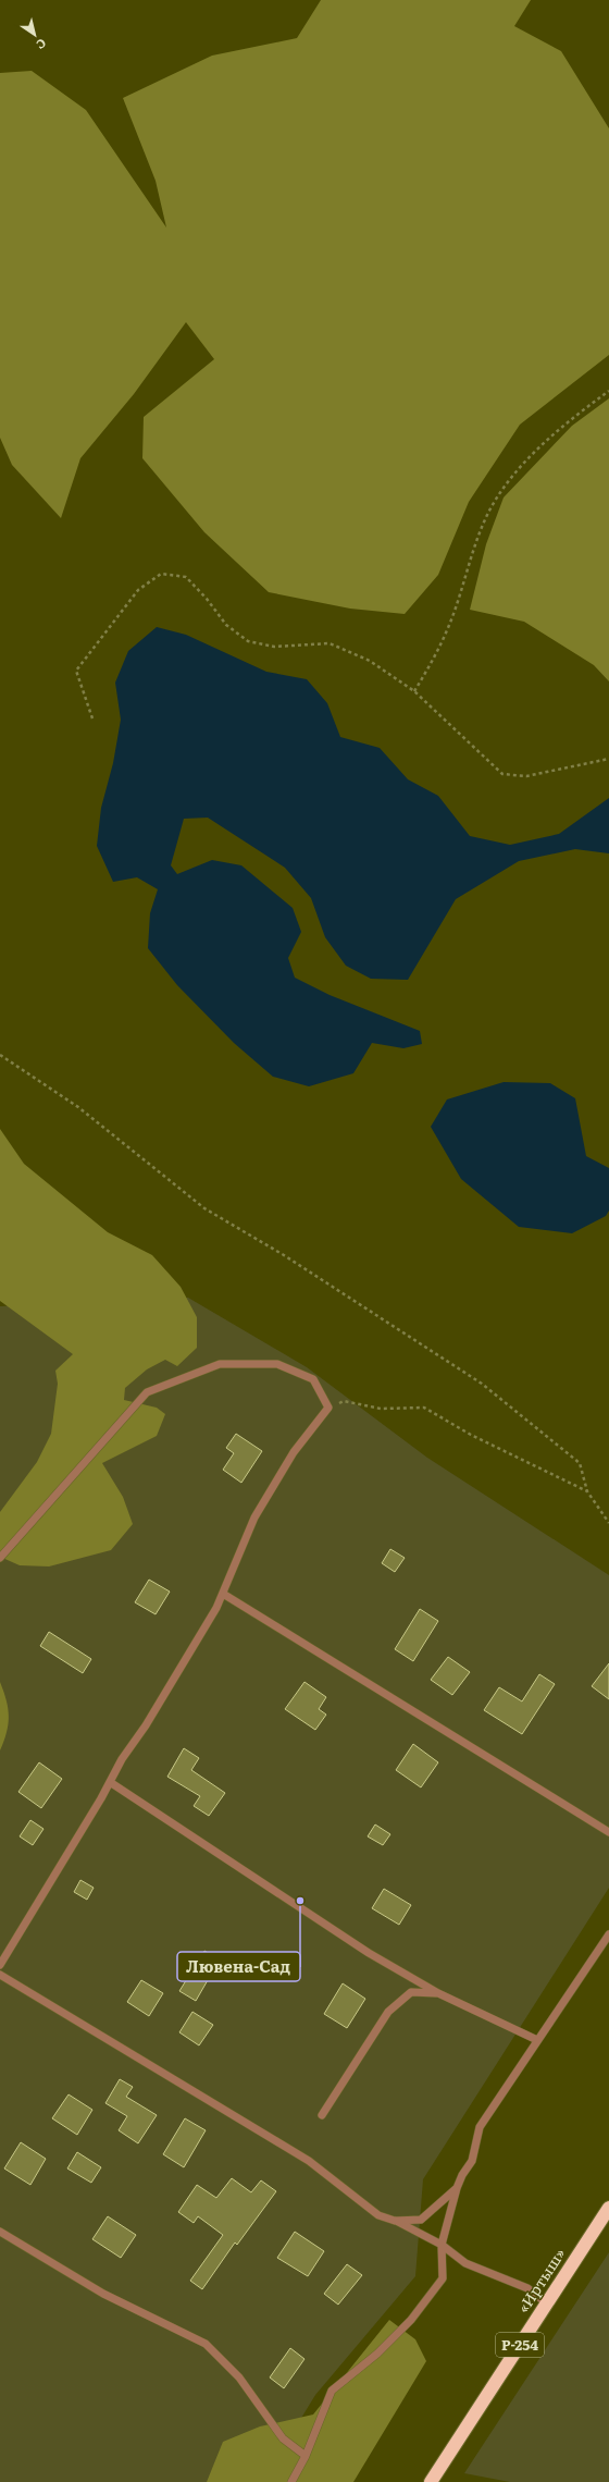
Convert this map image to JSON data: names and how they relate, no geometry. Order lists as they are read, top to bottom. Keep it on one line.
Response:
{"streets":{"highway":["«Иртыш»","Р-254"]},"places":["Лювена-Сад"],"north":"bottom right"}
